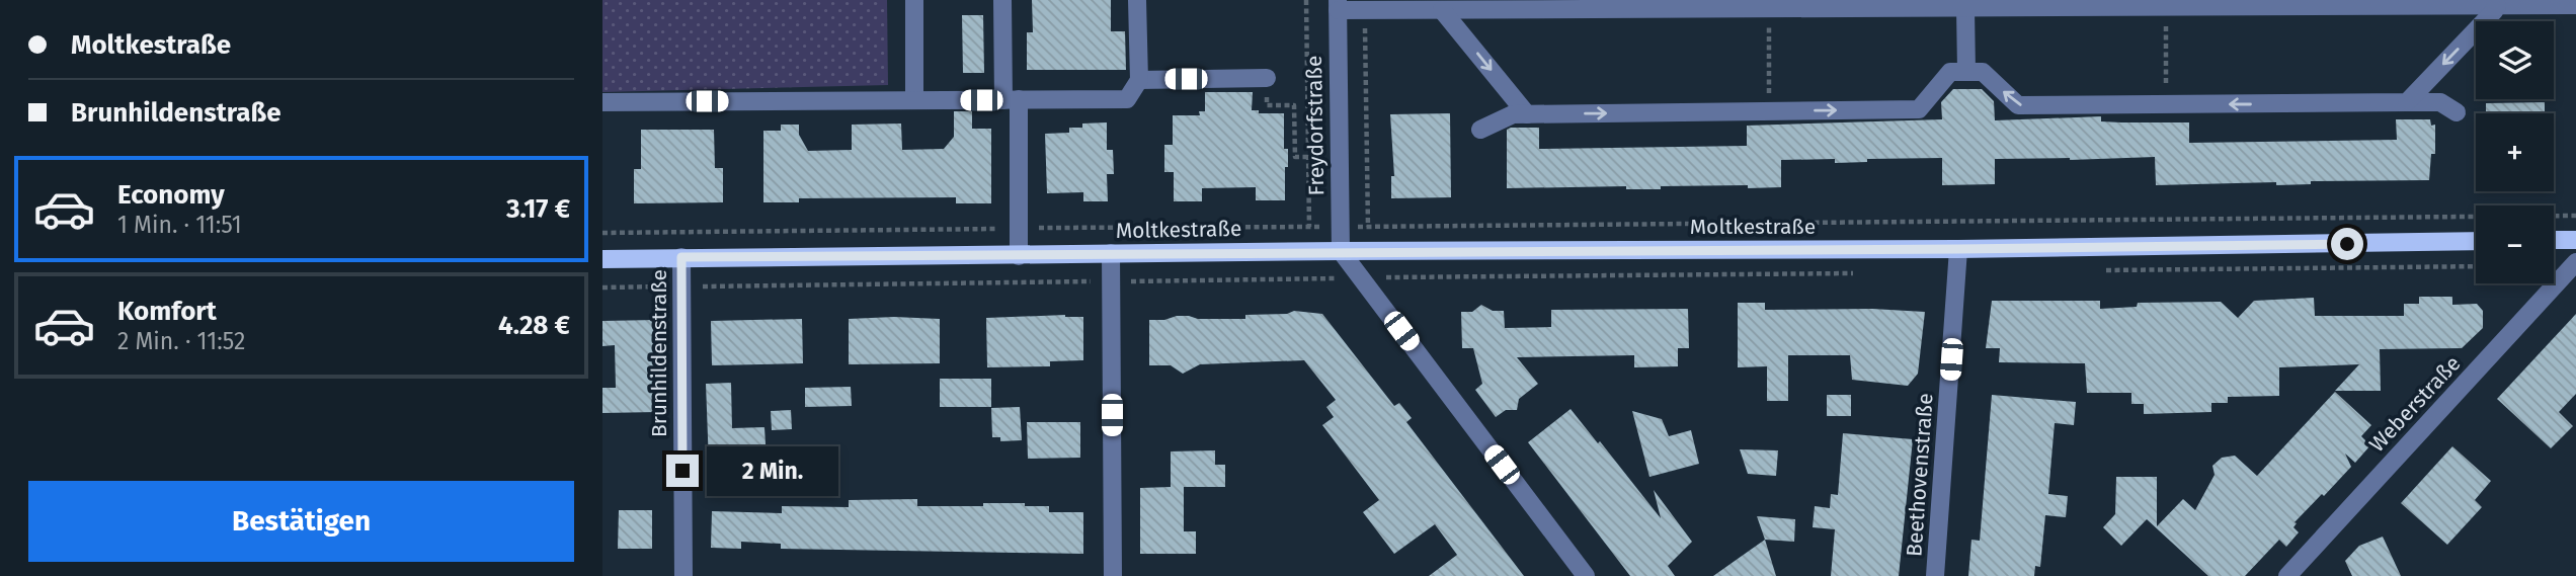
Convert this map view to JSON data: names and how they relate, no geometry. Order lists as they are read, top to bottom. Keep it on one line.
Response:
{"streets":{"main road":["Moltkestraße"],"street":["Freydorfstraße","Brunhildenstraße","Weberstraße","Beethovenstraße"]},"crossings":[["Freydorfstraße","Moltkestraße"],["Moltkestraße","Brunhildenstraße"],["Moltkestraße","Beethovenstraße"]],"page":{"banner":["Moltkestraße","Brunhildenstraße"],"map_buttons":["+","−"],"list":[{"name":"Economy","note":"1 Min. · 11:51","value":"3.17 €"},{"name":"Komfort","note":"2 Min. · 11:52","value":"4.28 €"}],"bubble":"2 Min.","buttons":"Bestätigen"}}
